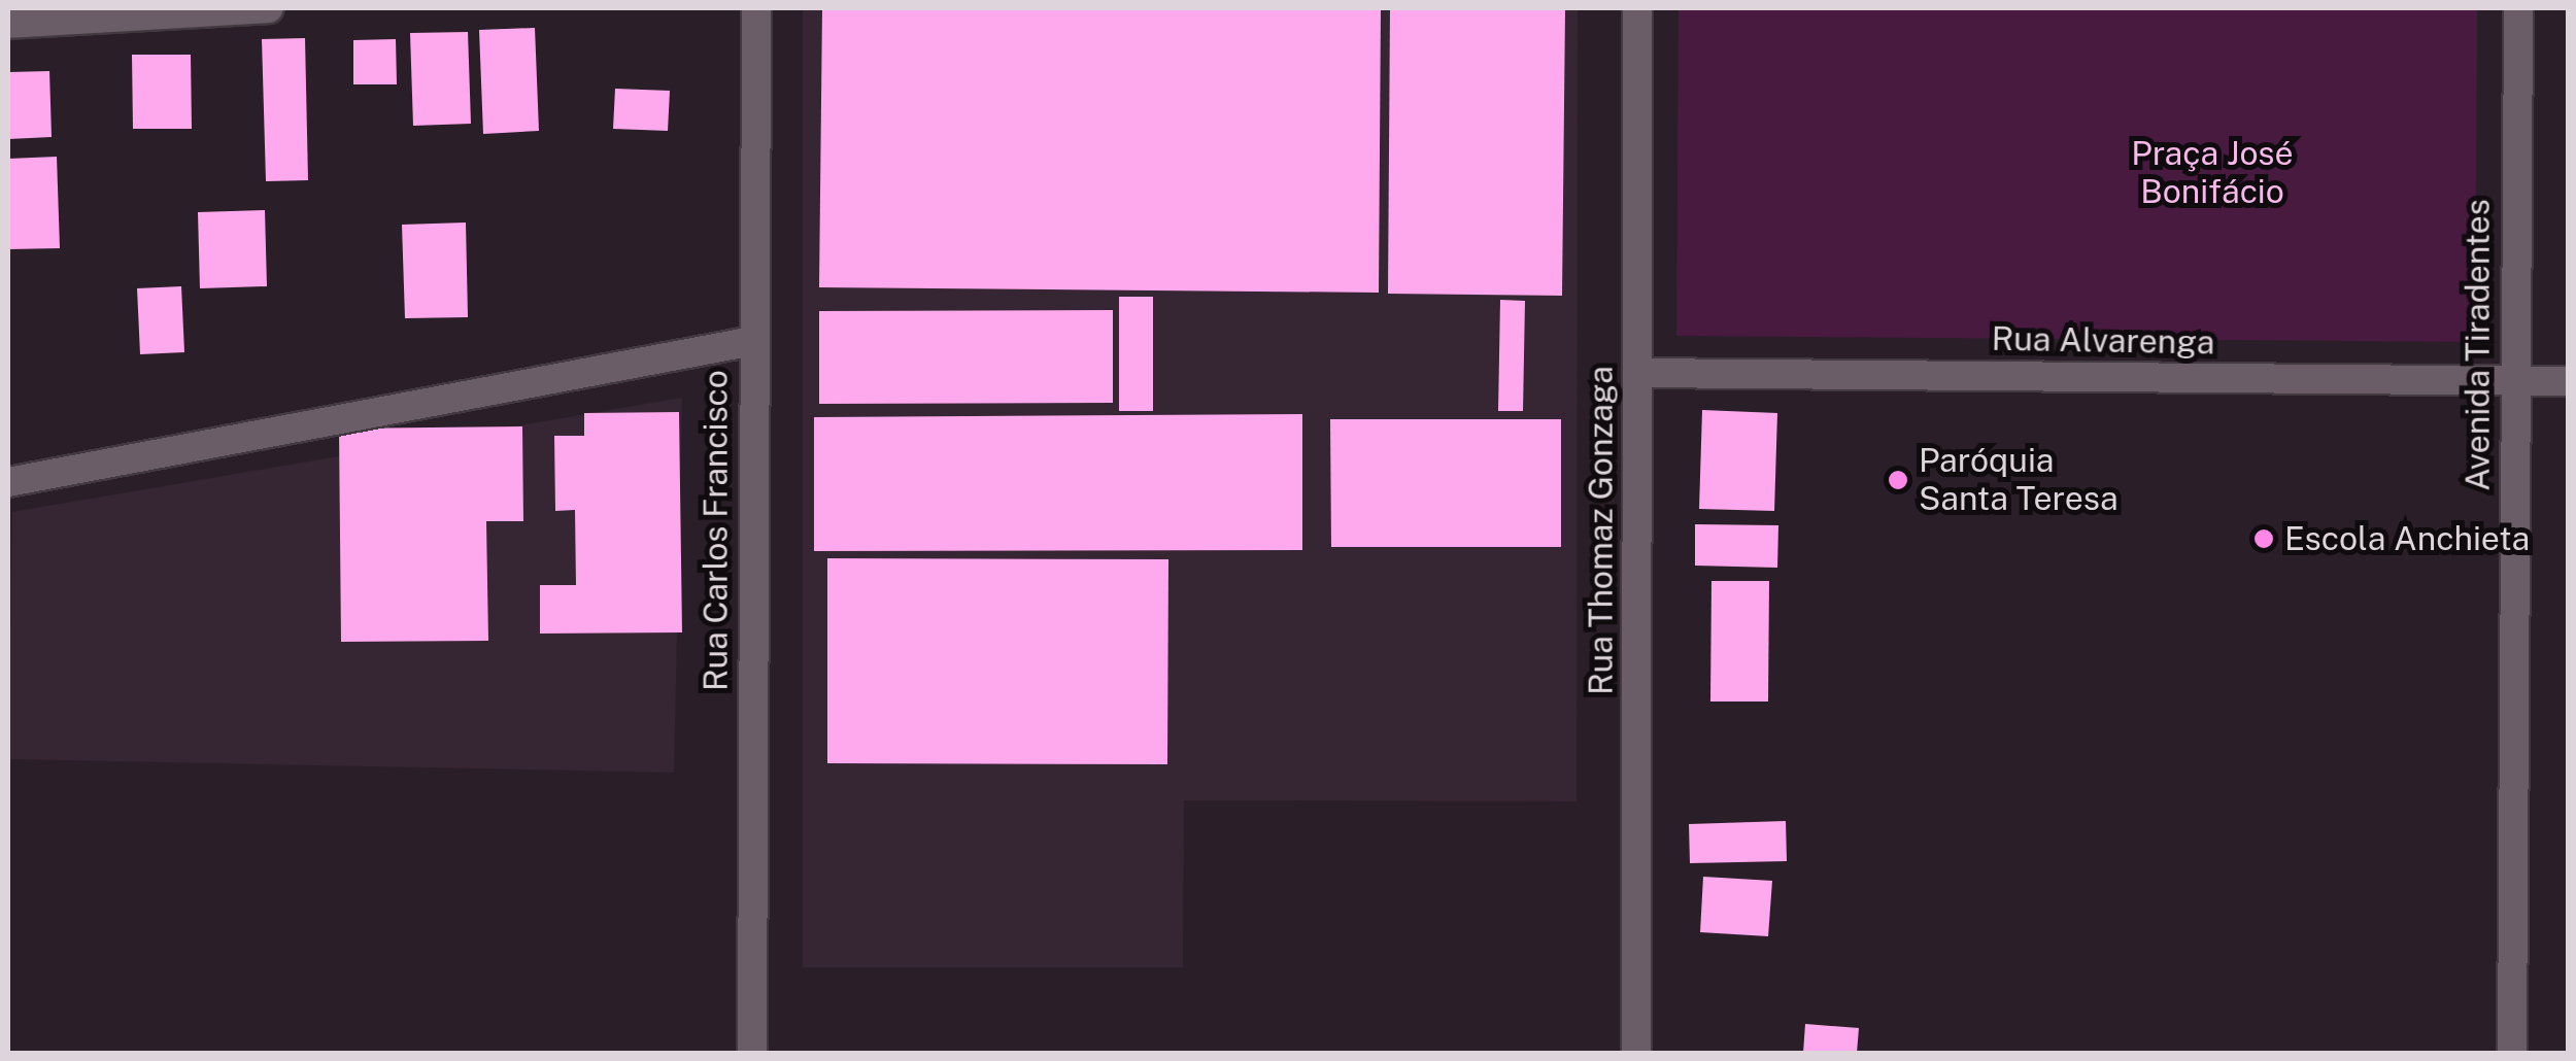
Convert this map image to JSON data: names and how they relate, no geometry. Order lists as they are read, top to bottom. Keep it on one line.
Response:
{"streets":{"street":["Rua Alvarenga","Avenida Tiradentes","Rua Carlos Francisco","Rua Thomaz Gonzaga"]},"crossings":[["Rua Alvarenga","Avenida Tiradentes"],["Rua Alvarenga","Rua Thomaz Gonzaga"]],"parks":["Praça José Bonifácio"],"places":["Paróquia Santa Teresa","Escola Anchieta"]}
